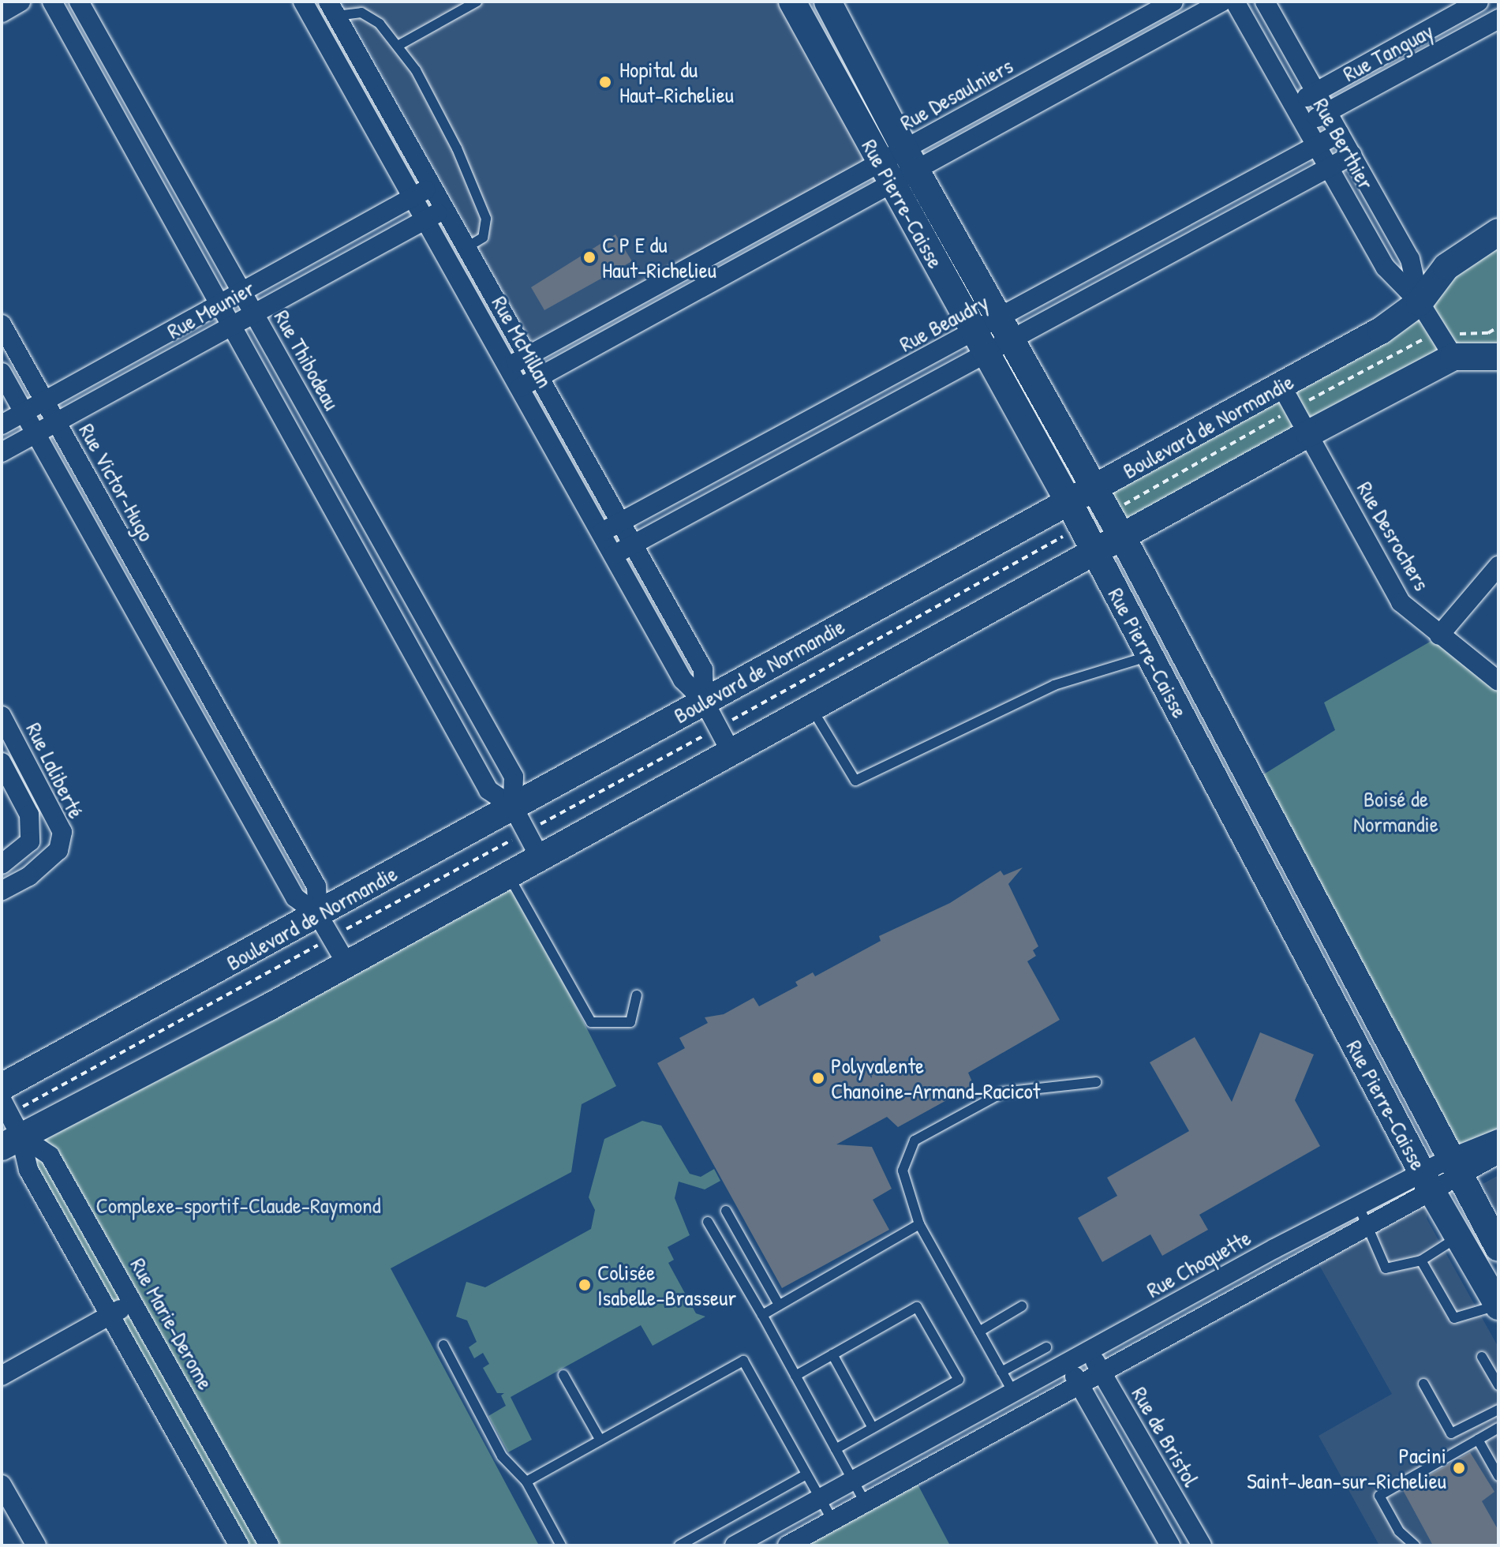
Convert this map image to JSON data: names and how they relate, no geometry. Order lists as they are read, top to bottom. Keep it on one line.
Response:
{"streets":{"street":["Rue Tanguay","Rue Desaulniers","Rue Berthier","Rue Pierre-Caisse","Rue Meunier","Rue Beaudry","Rue McMillan","Rue Thibodeau","Boulevard de Normandie","Rue Victor-Hugo","Rue Desrochers","Rue Laliberté","Rue Choquette","Rue Marie-Derome","Rue de Bristol"]},"crossings":[["Rue Tanguay","Rue Berthier"],["Rue Desaulniers","Rue Pierre-Caisse"],["Rue Desaulniers","Rue McMillan"],["Rue Berthier","Rue Beaudry"],["Rue Berthier","Boulevard de Normandie"],["Rue Pierre-Caisse","Rue Beaudry"],["Rue Pierre-Caisse","Boulevard de Normandie"],["Rue Pierre-Caisse","Rue Choquette"],["Rue Meunier","Rue McMillan"],["Rue Meunier","Rue Thibodeau"],["Rue Meunier","Rue Victor-Hugo"],["Rue Beaudry","Rue McMillan"],["Rue McMillan","Boulevard de Normandie"],["Rue Thibodeau","Boulevard de Normandie"],["Boulevard de Normandie","Rue Victor-Hugo"],["Boulevard de Normandie","Rue Desrochers"],["Boulevard de Normandie","Rue Marie-Derome"],["Rue Choquette","Rue de Bristol"]],"parks":["Boisé de Normandie","Complexe-sportif-Claude-Raymond"],"places":["Hopital du Haut-Richelieu","C P E du Haut-Richelieu","Polyvalente Chanoine-Armand-Racicot","Colisée Isabelle-Brasseur","Pacini Saint-Jean-sur-Richelieu"]}
